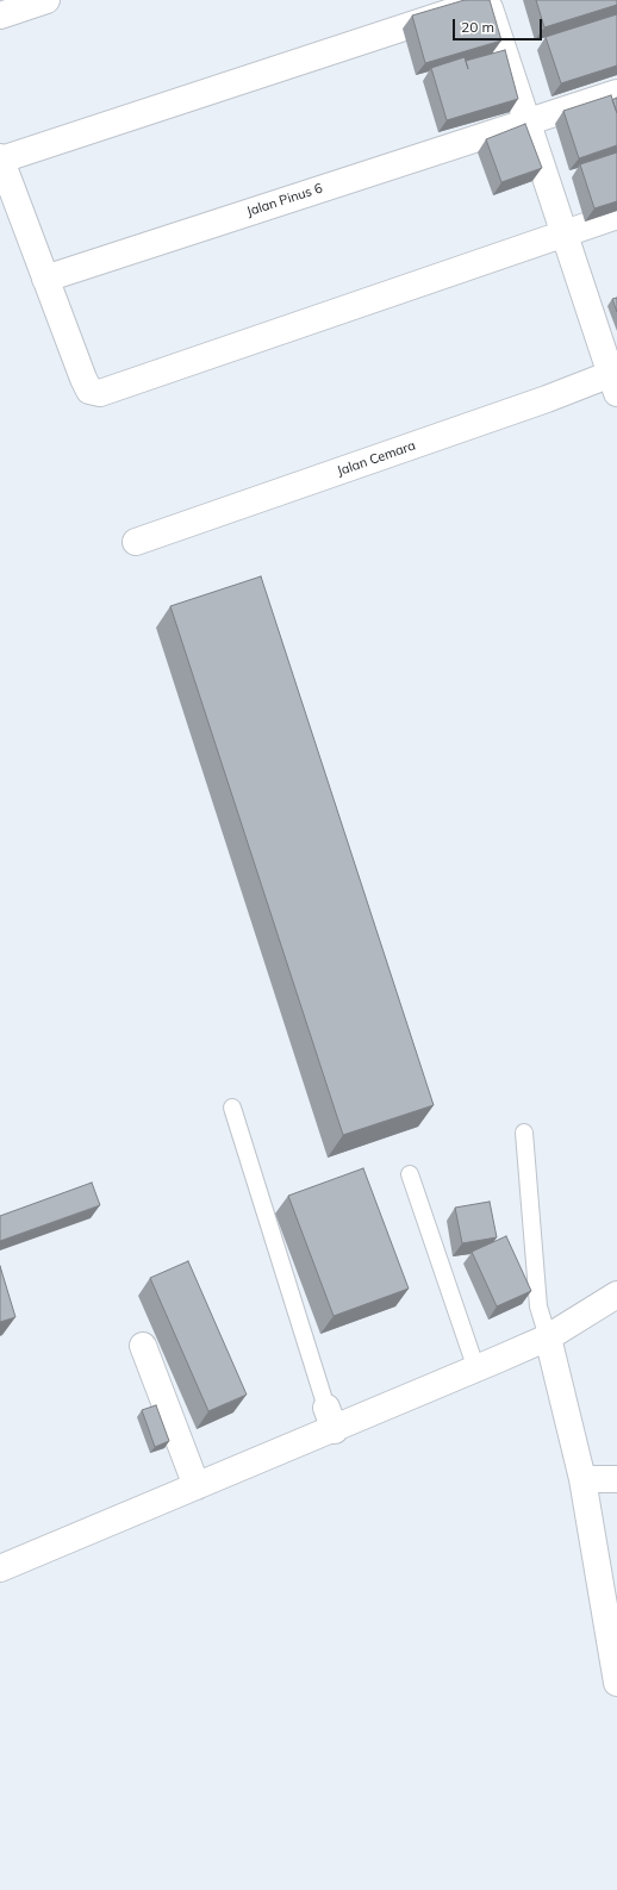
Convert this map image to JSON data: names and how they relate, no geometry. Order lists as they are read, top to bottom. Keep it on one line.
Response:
{"streets":{"street":["Jalan Pinus 6","Jalan Cemara"]},"scale_bar":"20 m"}
